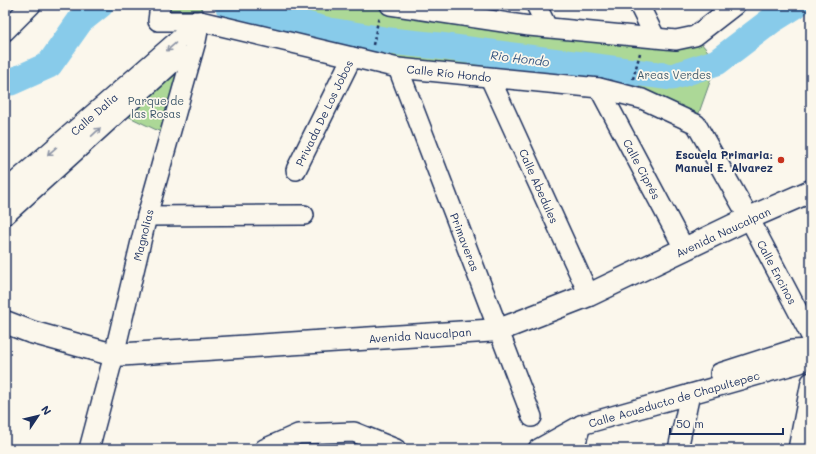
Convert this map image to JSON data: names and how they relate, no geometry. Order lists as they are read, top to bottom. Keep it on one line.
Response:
{"streets":{"main road":["Avenida Naucalpan"],"street":["Calle Río Hondo","Privada De Los Jobos","Calle Dalia","Calle Ciprés","Calle Abedules","Magnolias","Primaveras","Calle Encinos","Calle Acueducto de Chapultepec"]},"crossings":[["Calle Río Hondo","Privada De Los Jobos"],["Calle Río Hondo","Calle Dalia"],["Calle Río Hondo","Calle Ciprés"],["Calle Río Hondo","Calle Abedules"],["Calle Río Hondo","Magnolias"],["Calle Río Hondo","Primaveras"],["Calle Río Hondo","Calle Encinos"],["Calle Dalia","Magnolias"],["Calle Ciprés","Avenida Naucalpan"],["Calle Abedules","Avenida Naucalpan"],["Avenida Naucalpan","Magnolias"],["Avenida Naucalpan","Primaveras"],["Avenida Naucalpan","Calle Encinos"]],"water":["Rio Hondo"],"parks":["Areas Verdes","Parque de las Rosas"],"places":["Escuela Primaria: Manuel E. Alvarez"],"scale_bar":"50 m","north":"top right"}
